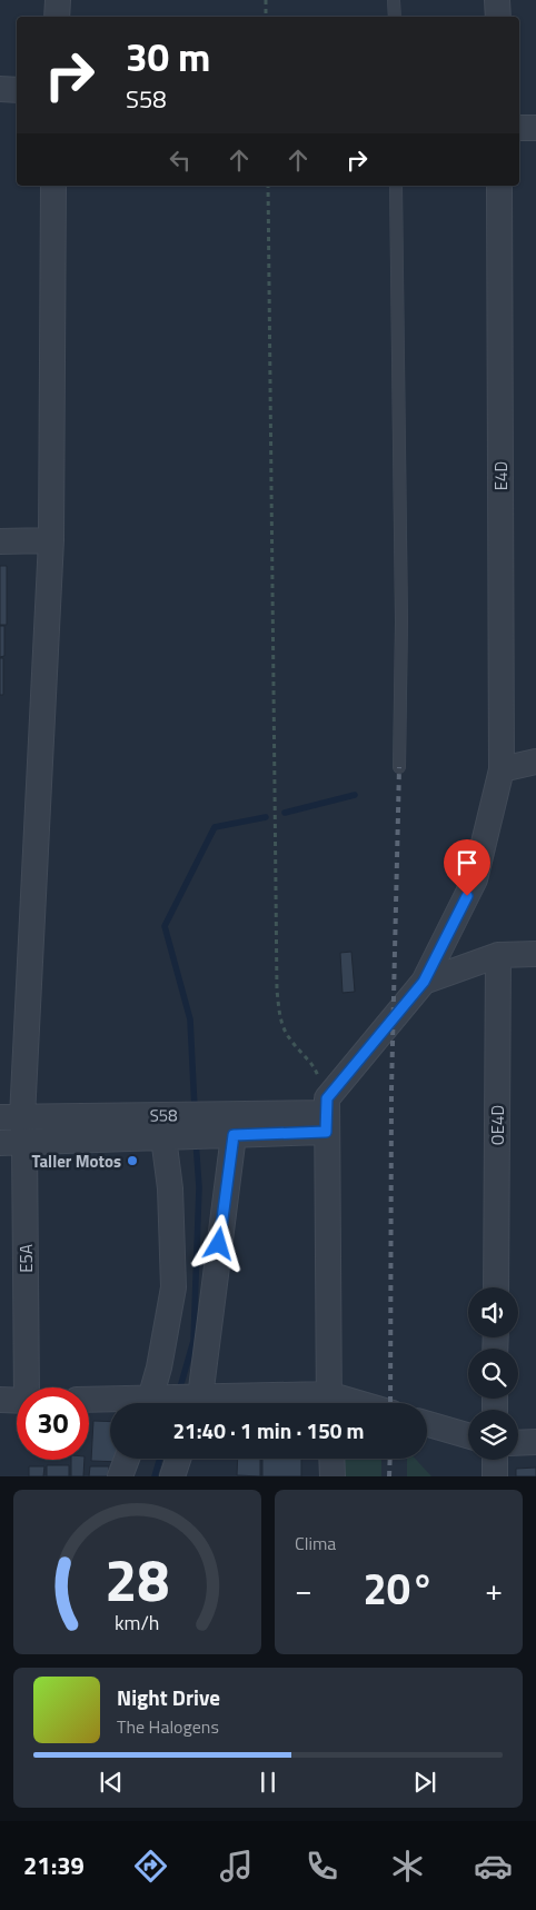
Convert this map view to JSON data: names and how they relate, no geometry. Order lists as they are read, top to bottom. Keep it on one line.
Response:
{"streets":{"street":["E4D","S58","OE4D","E5A"]},"crossings":[["S58","E5A"]],"places":["Taller Motos"],"page":{"turn":["30 m","S58"],"limit":"30","trip":"21:40 · 1 min · 150 m","tile":"Clima","heat":["−","20°","+"],"song":["Night Drive","The Halogens"],"tabs":"21:39","gauge":["28","km/h"]}}
